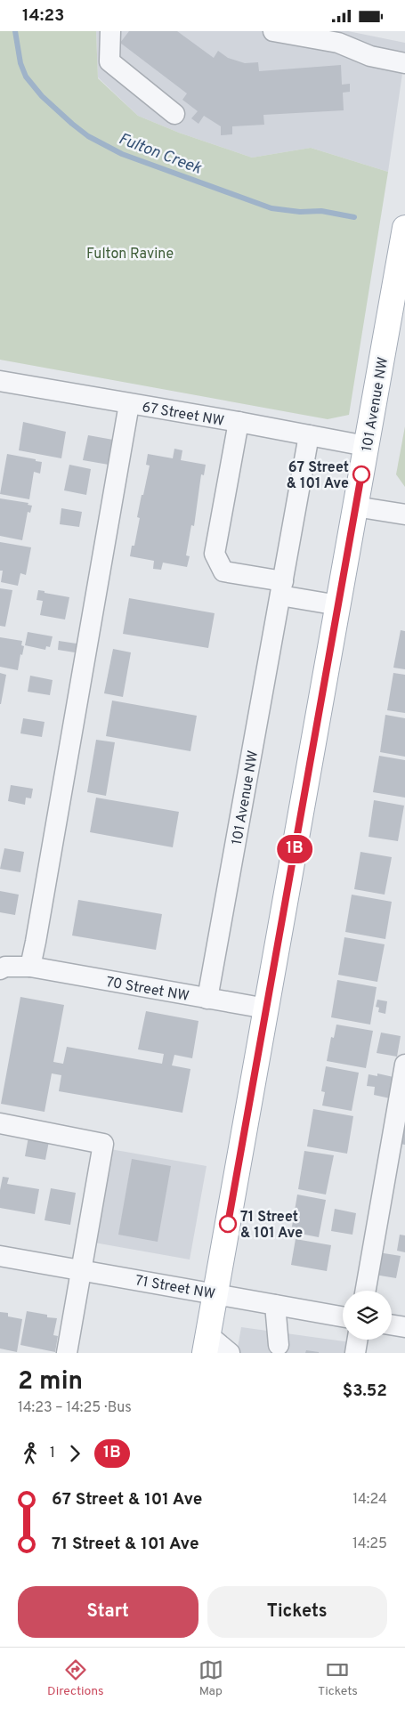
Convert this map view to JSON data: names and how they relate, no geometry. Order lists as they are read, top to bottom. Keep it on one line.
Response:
{"streets":{"main road":["101 Avenue NW"],"street":["67 Street NW","70 Street NW","71 Street NW"]},"crossings":[["101 Avenue NW","67 Street NW"],["101 Avenue NW","70 Street NW"],["101 Avenue NW","71 Street NW"]],"water":["Fulton Creek"],"parks":["Fulton Ravine"],"places":["67 Street & 101 Ave","71 Street & 101 Ave"],"lines":["bus line 1B"],"page":{"status":"14:23","on_map":"1B","heading":["2 min","14:23 – 14:25 · Bus","$3.52"],"legs":["1","1B"],"list":[{"name":"67 Street & 101 Ave","value":"14:24"},{"name":"71 Street & 101 Ave","value":"14:25"}],"buttons":["Start","Tickets"],"tabs":["Directions","Map","Tickets"]}}
